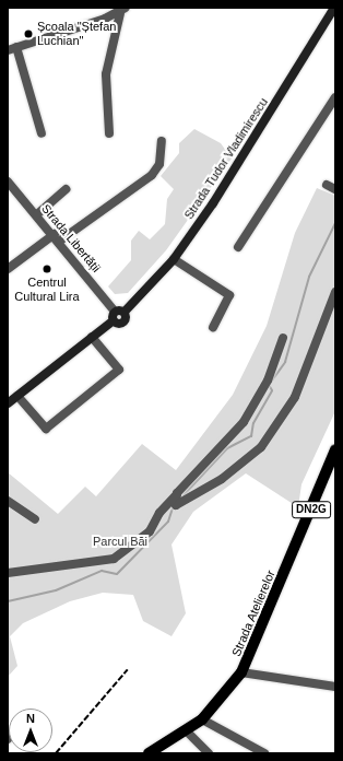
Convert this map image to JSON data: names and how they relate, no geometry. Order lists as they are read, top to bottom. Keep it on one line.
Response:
{"streets":{"main road":["DN2G","Strada Atelierelor"],"street":["Strada Tudor Vladimirescu","Strada Libertății"]},"crossings":[["Strada Tudor Vladimirescu","Strada Libertății"]],"parks":["Parcul Băi"],"places":["Școala \"Ștefan Luchian\"","Centrul Cultural Lira"],"north":"top"}
